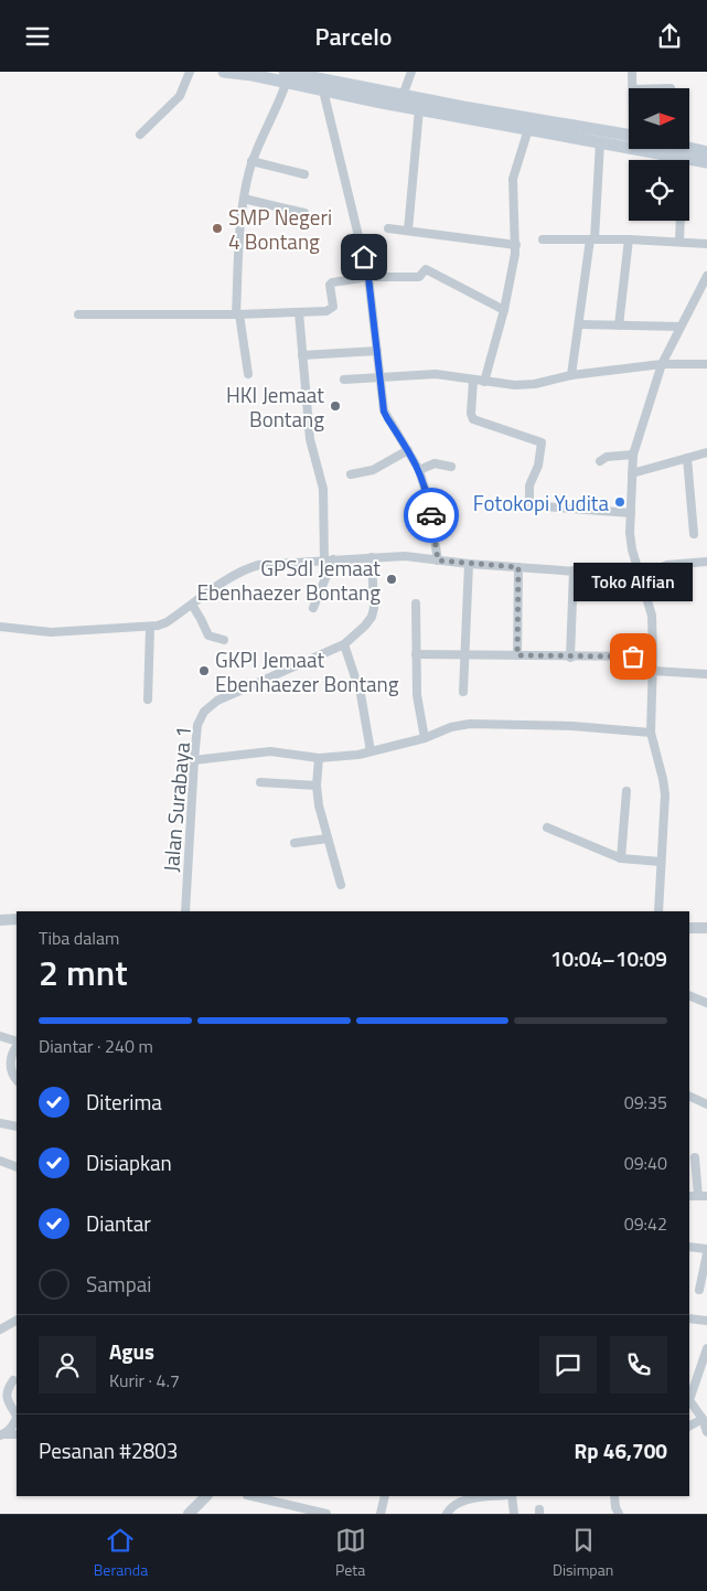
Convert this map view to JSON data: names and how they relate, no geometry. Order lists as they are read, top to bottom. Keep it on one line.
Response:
{"streets":{"street":["Jalan Surabaya 1"]},"places":["SMP Negeri 4 Bontang","HKI Jemaat Bontang","Fotokopi Yudita","GPSdI Jemaat Ebenhaezer Bontang","Toko Alfian","GKPI Jemaat Ebenhaezer Bontang"],"north":"right","page":{"header":"Parcelo","bubble":"Toko Alfian","heading":["2 mnt","Tiba dalam","10:04–10:09"],"panel":["Agus","Kurir · 4.7","Pesanan #2803","Rp 46,700"],"bar":"Diantar · 240 m","list":[["Diterima","09:35"],["Disiapkan","09:40"],["Diantar","09:42"],"Sampai"],"tabs":["Beranda","Peta","Disimpan"]}}
